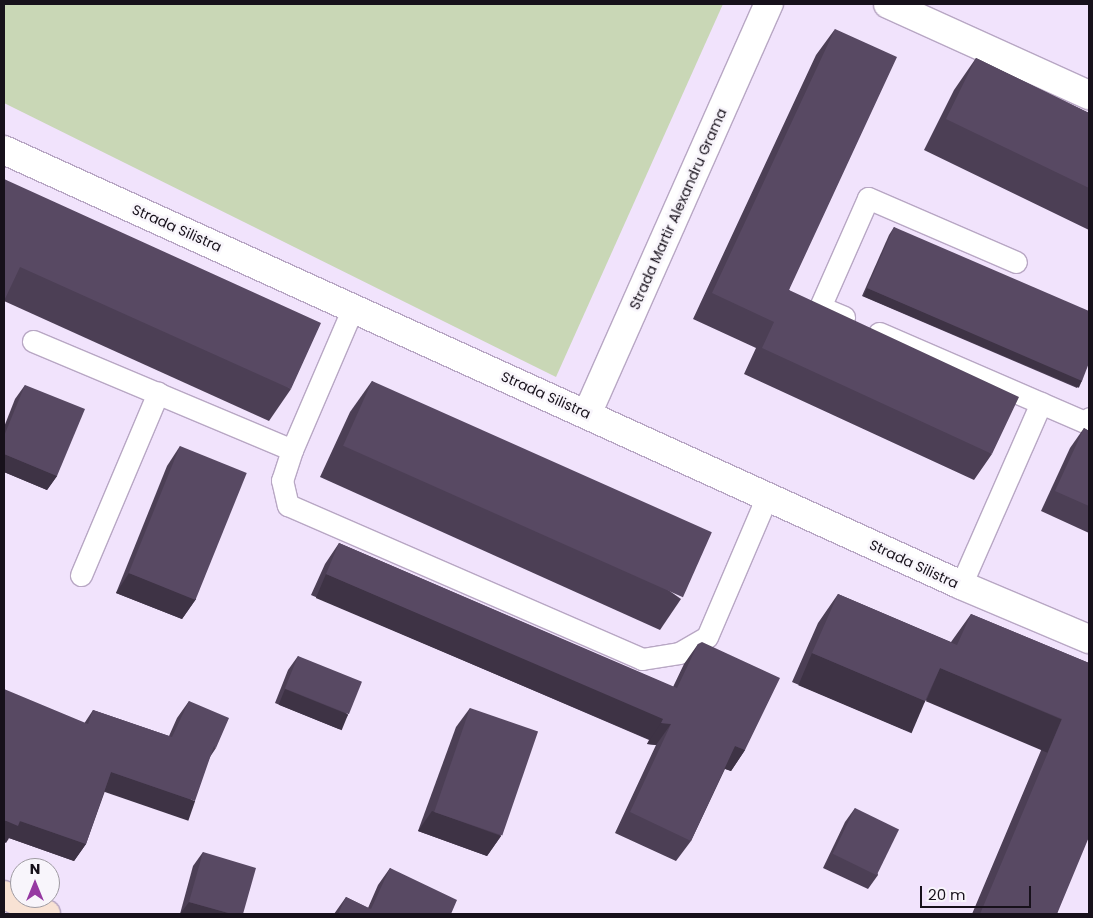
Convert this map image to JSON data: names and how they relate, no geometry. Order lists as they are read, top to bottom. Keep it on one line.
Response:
{"streets":{"street":["Strada Martir Alexandru Grama","Strada Silistra"]},"crossings":[["Strada Martir Alexandru Grama","Strada Silistra"]],"scale_bar":"20 m","north":"top"}
